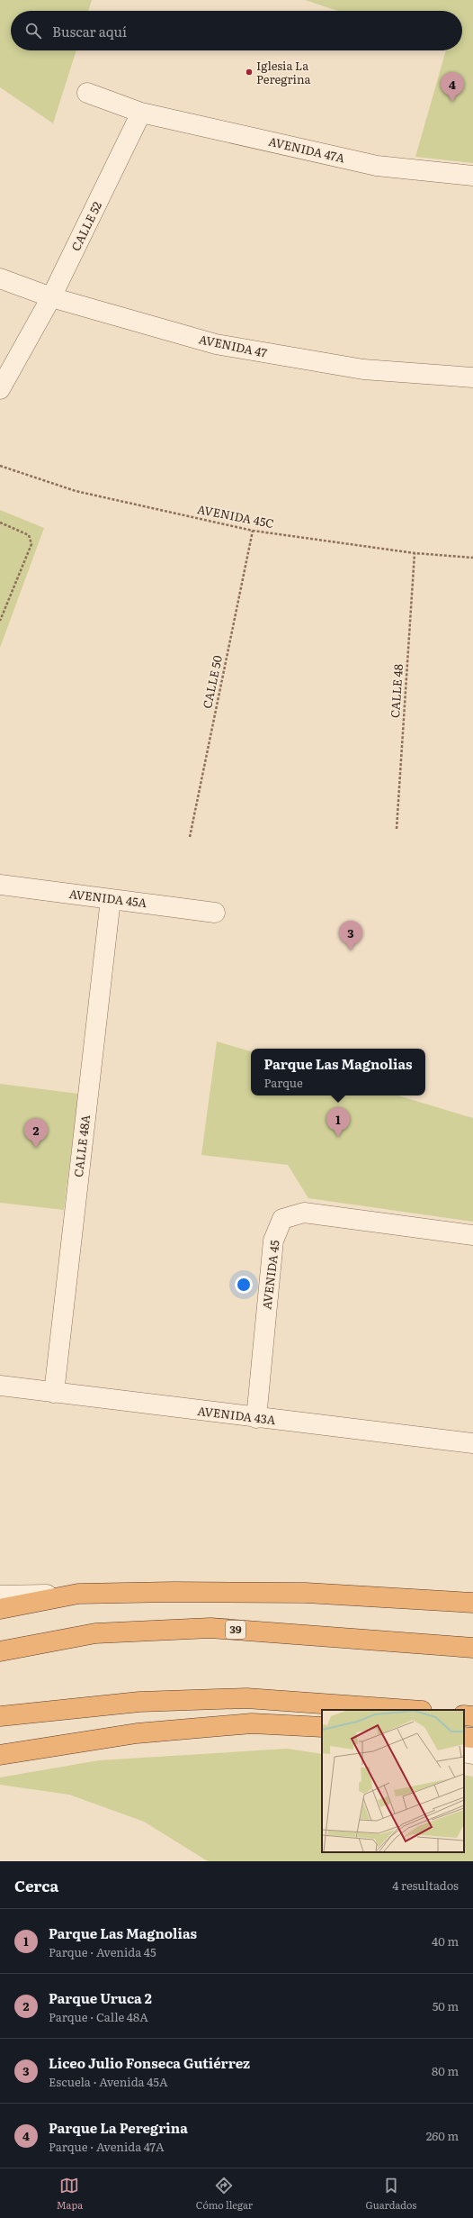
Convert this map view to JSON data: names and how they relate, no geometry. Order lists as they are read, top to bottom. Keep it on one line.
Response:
{"streets":{"highway":["39"],"street":["AVENIDA 47A","CALLE 52","AVENIDA 47","AVENIDA 45A","CALLE 48A","AVENIDA 45","AVENIDA 43A"],"path":["AVENIDA 45C","CALLE 50","CALLE 48"]},"crossings":[["AVENIDA 47A","CALLE 52"],["CALLE 52","AVENIDA 47"],["AVENIDA 45C","CALLE 50"],["AVENIDA 45C","CALLE 48"],["AVENIDA 45A","CALLE 48A"],["CALLE 48A","AVENIDA 43A"],["AVENIDA 45","AVENIDA 43A"]],"places":["Iglesia La Peregrina"],"page":{"search":"Buscar aquí","pins":["4","3","1","2"],"popup":["Parque Las Magnolias","Parque"],"heading":["Cerca","4 resultados"],"list":[{"mark":"1","name":"Parque Las Magnolias","note":"Parque · Avenida 45","value":"40 m"},{"mark":"2","name":"Parque Uruca 2","note":"Parque · Calle 48A","value":"50 m"},{"mark":"3","name":"Liceo Julio Fonseca Gutiérrez","note":"Escuela · Avenida 45A","value":"80 m"},{"mark":"4","name":"Parque La Peregrina","note":"Parque · Avenida 47A","value":"260 m"}],"nav":["Mapa","Cómo llegar","Guardados"]}}
